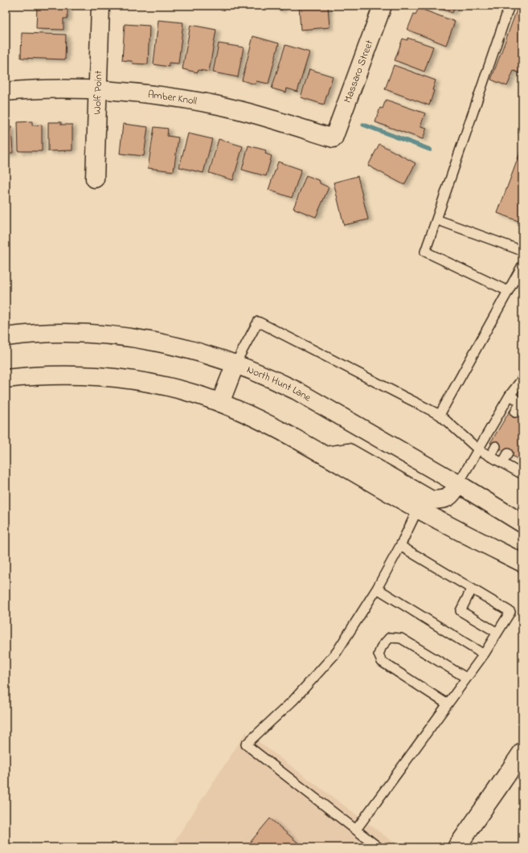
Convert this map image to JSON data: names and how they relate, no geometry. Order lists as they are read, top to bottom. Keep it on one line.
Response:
{"streets":{"main road":["Massaro Street","Wolf Point","Amber Knoll","North Hunt Lane"]},"crossings":[["Massaro Street","Amber Knoll"],["Wolf Point","Amber Knoll"]]}
